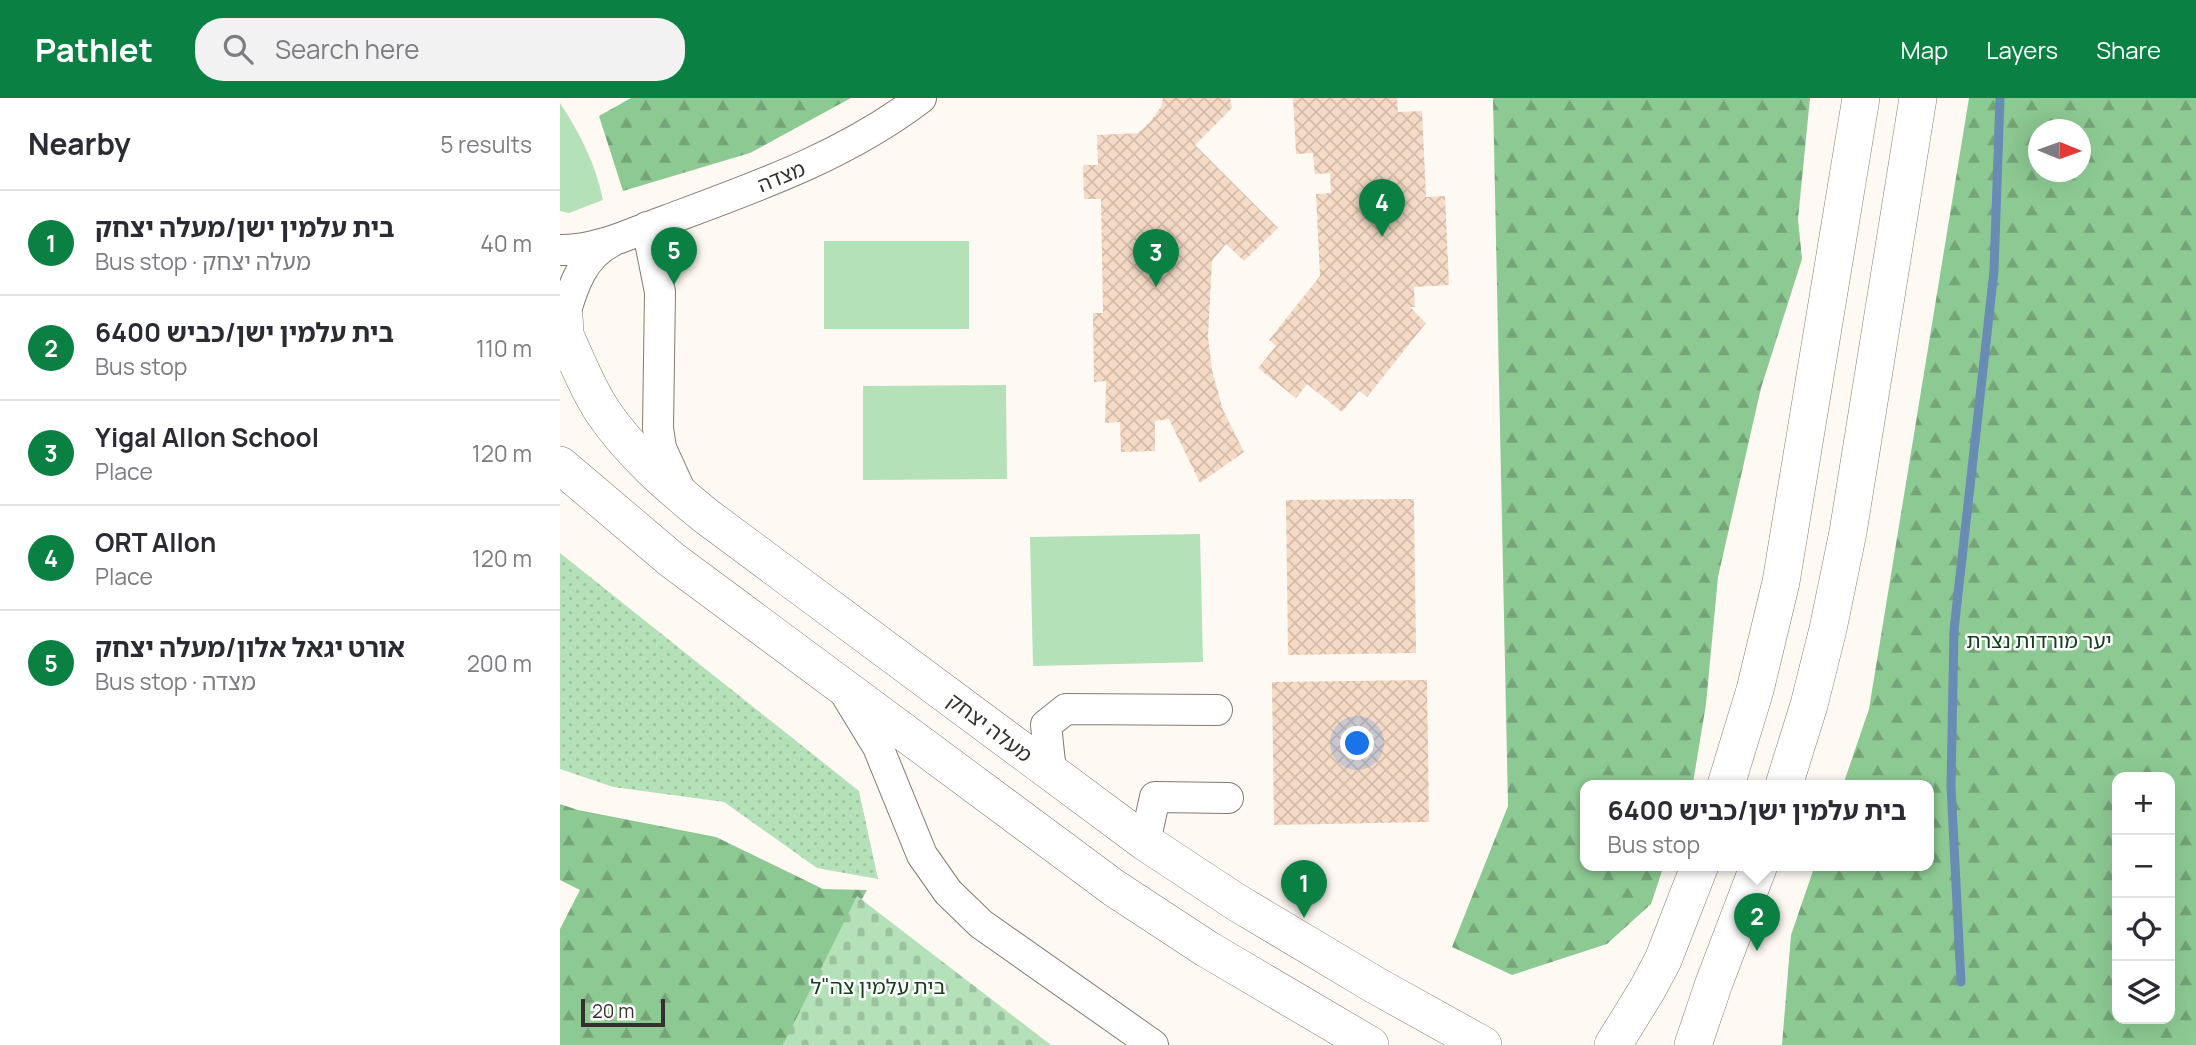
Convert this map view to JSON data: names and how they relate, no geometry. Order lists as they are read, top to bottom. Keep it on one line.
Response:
{"streets":{"main road":["מעלה יצחק"],"street":["מצדה"]},"crossings":[["מצדה","מעלה יצחק"]],"parks":["יער מורדות נצרת","בית עלמין צה\"ל"],"scale_bar":"20 m","north":"right","page":{"header":"Pathlet","search":"Search here","nav":["Map","Layers","Share"],"heading":["Nearby","5 results"],"pins":["4","5","3","1","2"],"list":[{"mark":"1","name":"בית עלמין ישן/מעלה יצחק","note":"Bus stop · מעלה יצחק","value":"40 m"},{"mark":"2","name":"בית עלמין ישן/כביש 6400","note":"Bus stop","value":"110 m"},{"mark":"3","name":"Yigal Allon School","note":"Place","value":"120 m"},{"mark":"4","name":"ORT Allon","note":"Place","value":"120 m"},{"mark":"5","name":"אורט יגאל אלון/מעלה יצחק","note":"Bus stop · מצדה","value":"200 m"}],"map_buttons":["+","−"],"popup":["בית עלמין ישן/כביש 6400","Bus stop"],"scale":"20 m"}}
